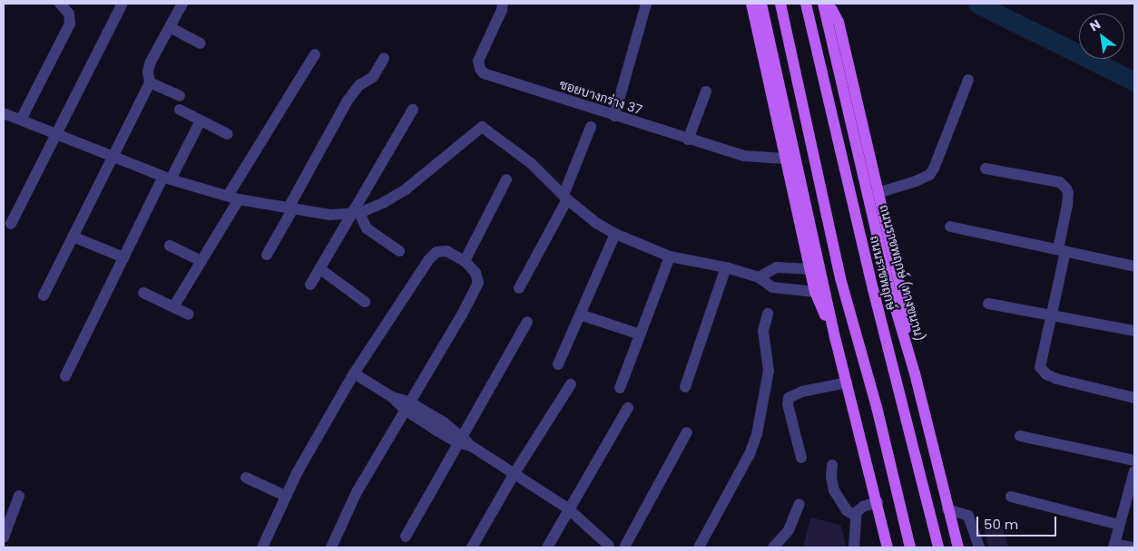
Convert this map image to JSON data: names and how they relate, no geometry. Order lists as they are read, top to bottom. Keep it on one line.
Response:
{"streets":{"main road":["ถนนราชพฤกษ์","ถนนราชพฤกษ์ (ทางขนาน)"],"street":["ซอยบางกร่าง 37"]},"scale_bar":"50 m","north":"top left"}
